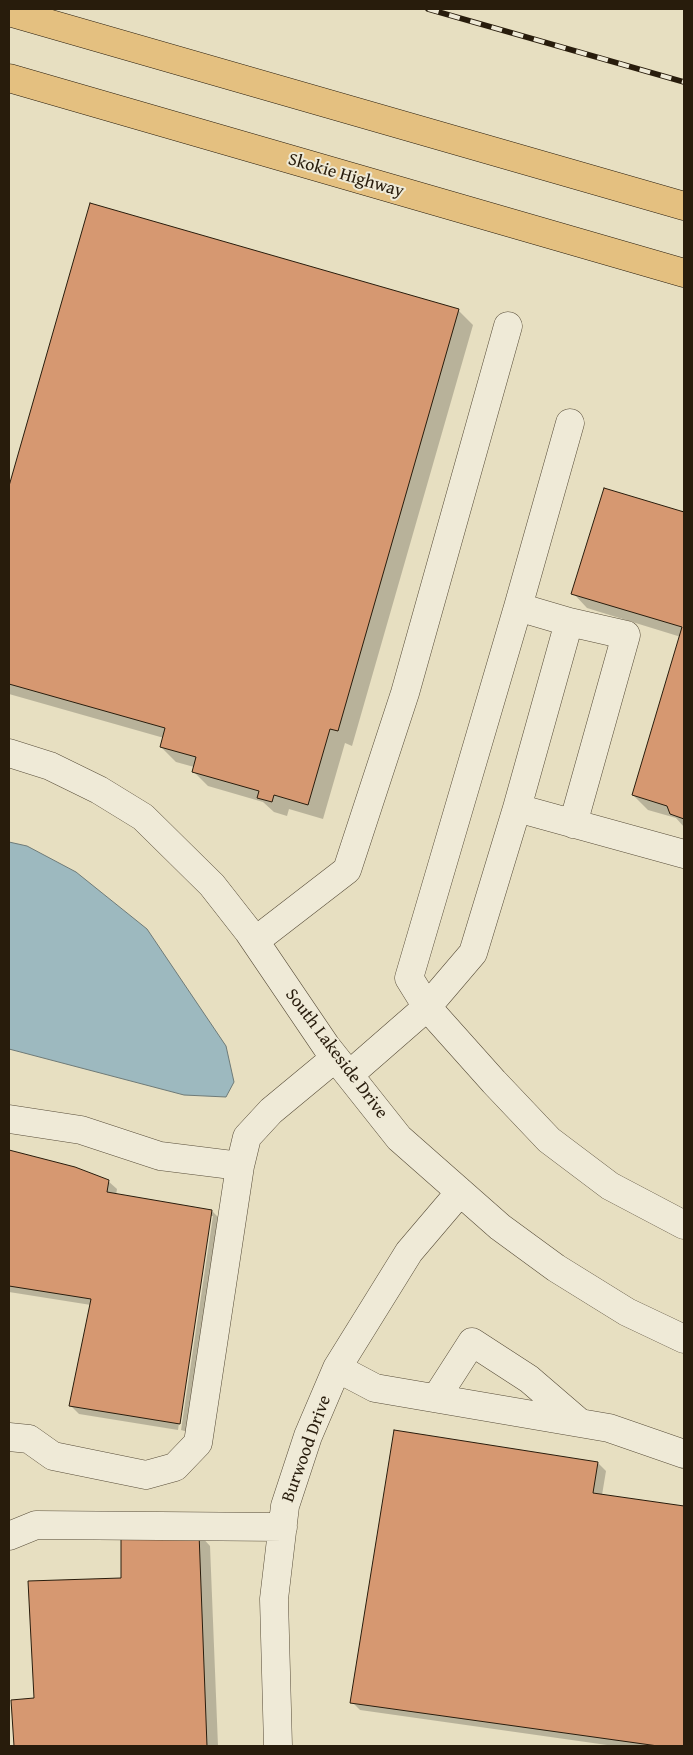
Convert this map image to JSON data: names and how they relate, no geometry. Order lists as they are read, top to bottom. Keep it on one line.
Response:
{"streets":{"highway":["Skokie Highway"],"street":["South Lakeside Drive","Burwood Drive"]},"crossings":[["South Lakeside Drive","Burwood Drive"]]}
